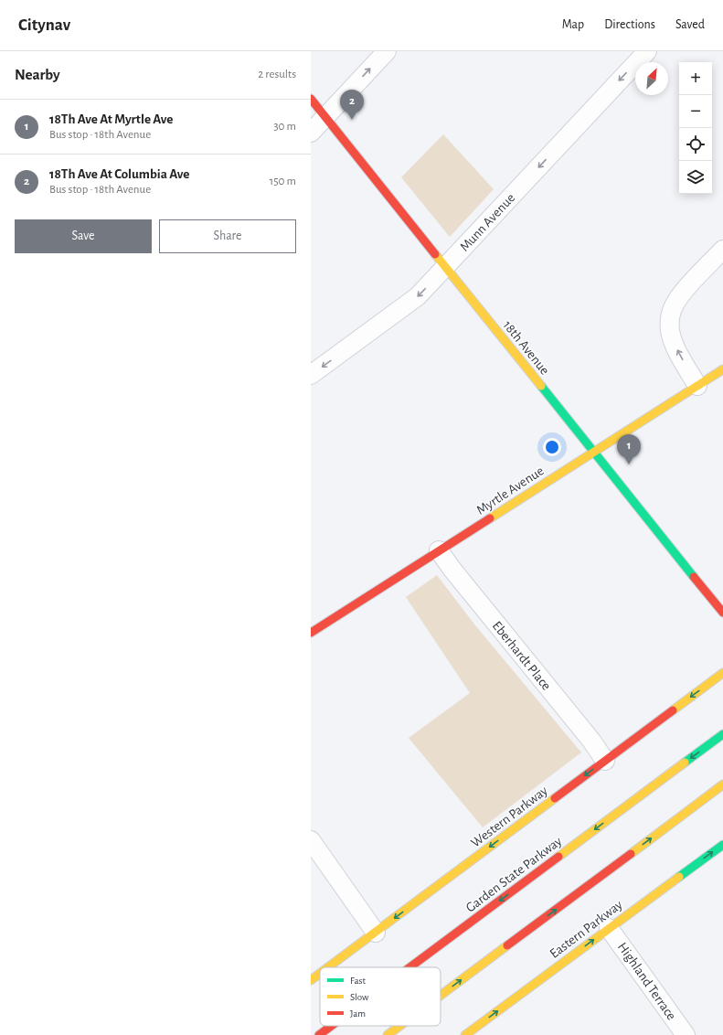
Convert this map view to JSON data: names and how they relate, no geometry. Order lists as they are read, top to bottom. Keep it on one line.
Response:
{"streets":{"main road":["18th Avenue","Myrtle Avenue","Western Parkway","Garden State Parkway","Eastern Parkway"],"street":["Munn Avenue","Eberhardt Place","Highland Terrace"]},"crossings":[["Munn Avenue","18th Avenue"],["18th Avenue","Myrtle Avenue"],["Myrtle Avenue","Eberhardt Place"],["Eberhardt Place","Western Parkway"],["Eastern Parkway","Highland Terrace"]],"one_way":["Munn Avenue","Western Parkway"],"legend":["Fast","Slow","Jam"],"north":"top right","page":{"header":"Citynav","nav":["Map","Directions","Saved"],"heading":["Nearby","2 results"],"map_buttons":["+","−"],"pins":["2","1"],"list":[{"mark":"1","name":"18Th Ave At Myrtle Ave","note":"Bus stop · 18th Avenue","value":"30 m"},{"mark":"2","name":"18Th Ave At Columbia Ave","note":"Bus stop · 18th Avenue","value":"150 m"}],"buttons":["Save","Share"]}}
